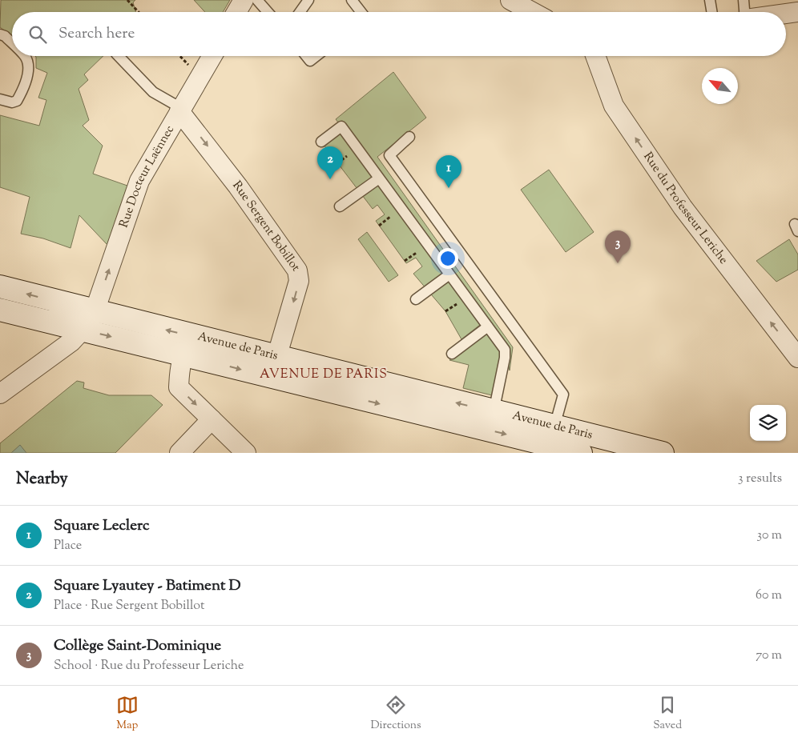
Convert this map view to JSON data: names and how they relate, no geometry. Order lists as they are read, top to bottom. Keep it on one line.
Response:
{"streets":{"main road":["Avenue de Paris"],"street":["Rue Docteur Laënnec","Rue du Professeur Leriche","Rue Sergent Bobillot"]},"crossings":[["Rue Docteur Laënnec","Rue Sergent Bobillot"],["Rue Docteur Laënnec","Avenue de Paris"],["Rue Sergent Bobillot","Avenue de Paris"]],"one_way":["Rue Docteur Laënnec","Rue du Professeur Leriche","Rue Sergent Bobillot"],"districts":["AVENUE DE PARIS"],"north":"top left","page":{"search":"Search here","pins":["2","1","3"],"heading":["Nearby","3 results"],"list":[{"mark":"1","name":"Square Leclerc","note":"Place","value":"30 m"},{"mark":"2","name":"Square Lyautey - Batiment D","note":"Place · Rue Sergent Bobillot","value":"60 m"},{"mark":"3","name":"Collège Saint-Dominique","note":"School · Rue du Professeur Leriche","value":"70 m"}],"nav":["Map","Directions","Saved"]}}
